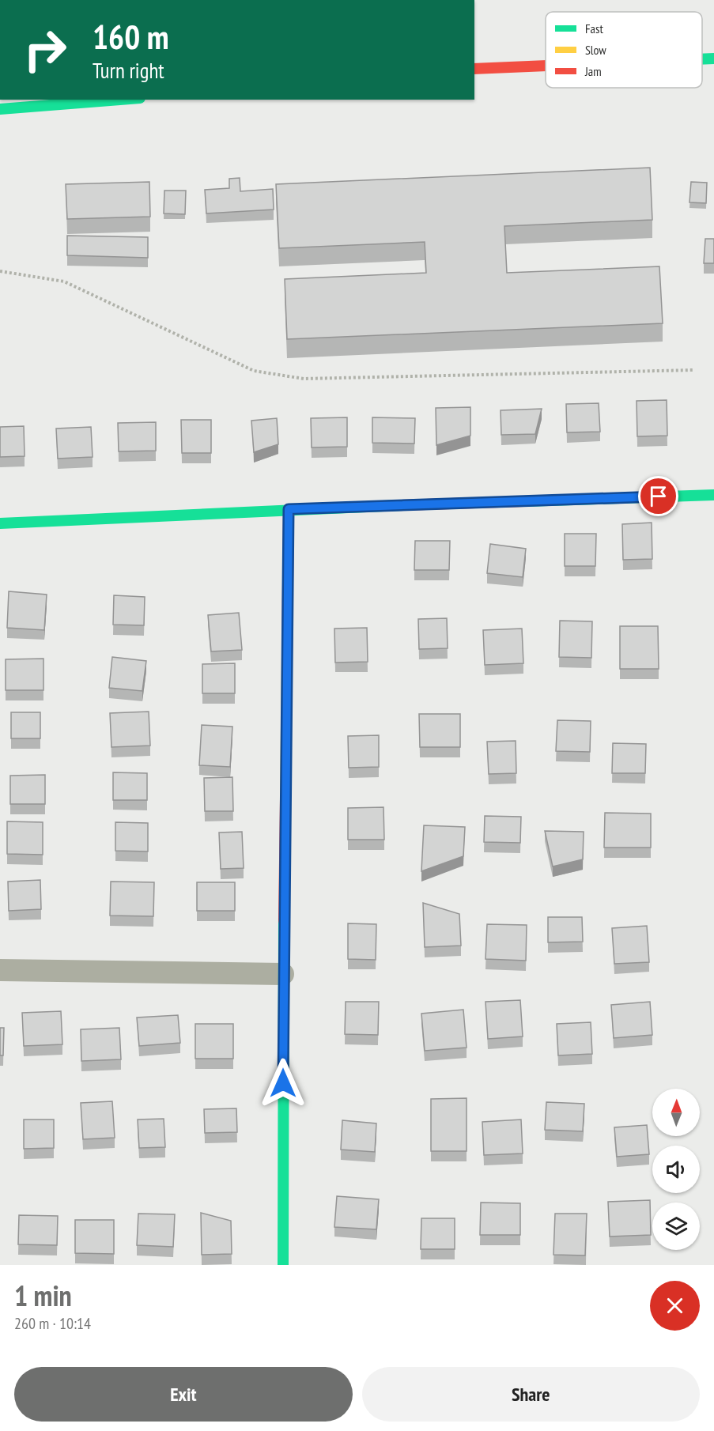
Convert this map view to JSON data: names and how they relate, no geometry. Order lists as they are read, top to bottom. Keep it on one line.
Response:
{"legend":["Fast","Slow","Jam"],"north":"top","page":{"turn":["160 m","Turn right"],"heading":["1 min","260 m · 10:14"],"buttons":["Exit","Share"]}}
